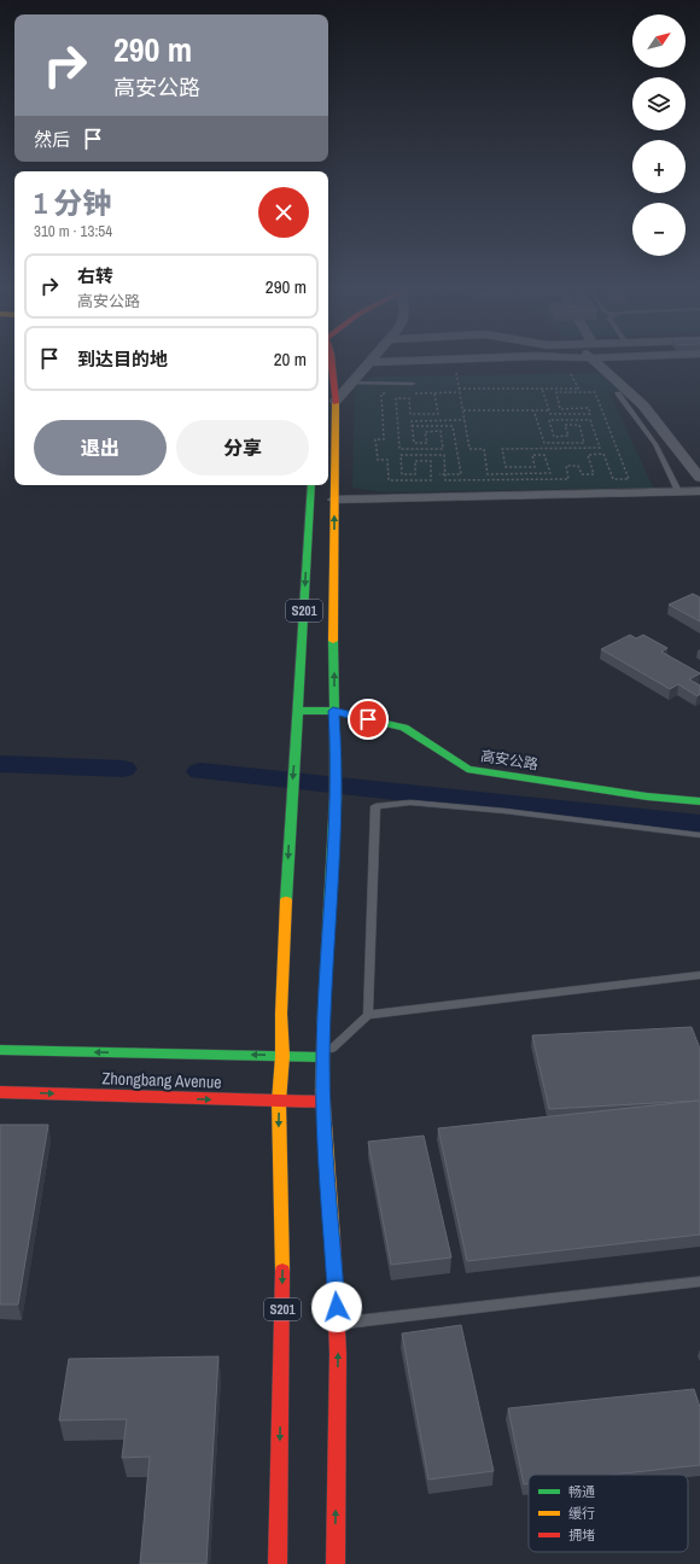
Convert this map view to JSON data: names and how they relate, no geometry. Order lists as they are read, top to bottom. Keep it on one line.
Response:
{"streets":{"main road":["S201","高安公路","Zhongbang Avenue"]},"crossings":[["S201","高安公路"],["S201","Zhongbang Avenue"]],"legend":["畅通","缓行","拥堵"],"north":"top right","page":{"map_buttons":["+","−"],"turn":["290 m","高安公路"],"then":"然后","heading":["1 分钟","310 m · 13:54"],"list":[{"name":"右转","note":"高安公路","value":"290 m"},{"name":"到达目的地","value":"20 m"}],"buttons":["退出","分享"]}}
